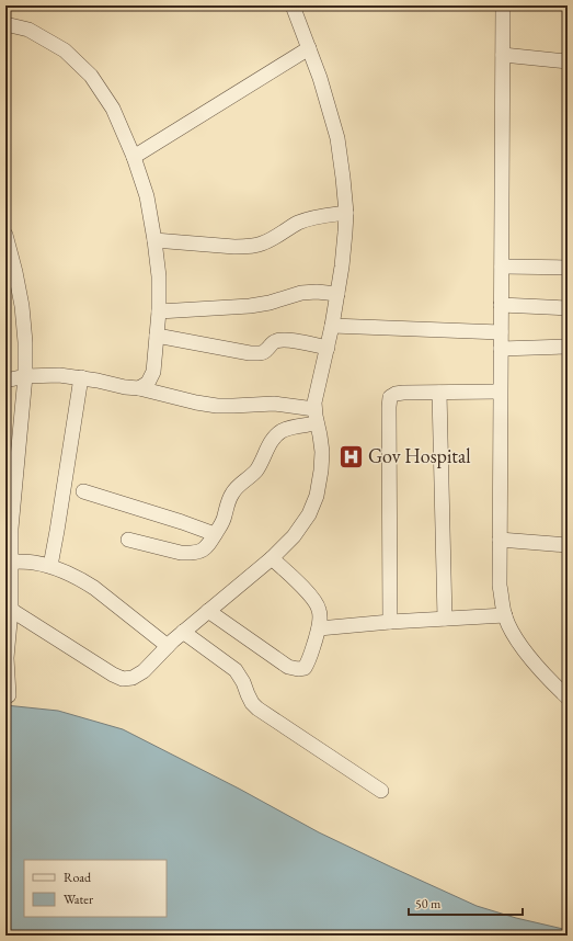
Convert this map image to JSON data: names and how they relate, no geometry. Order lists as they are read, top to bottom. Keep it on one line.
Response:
{"places":{"hospital":["Gov Hospital"]},"legend":["Road","Water"],"scale_bar":"50 m"}
